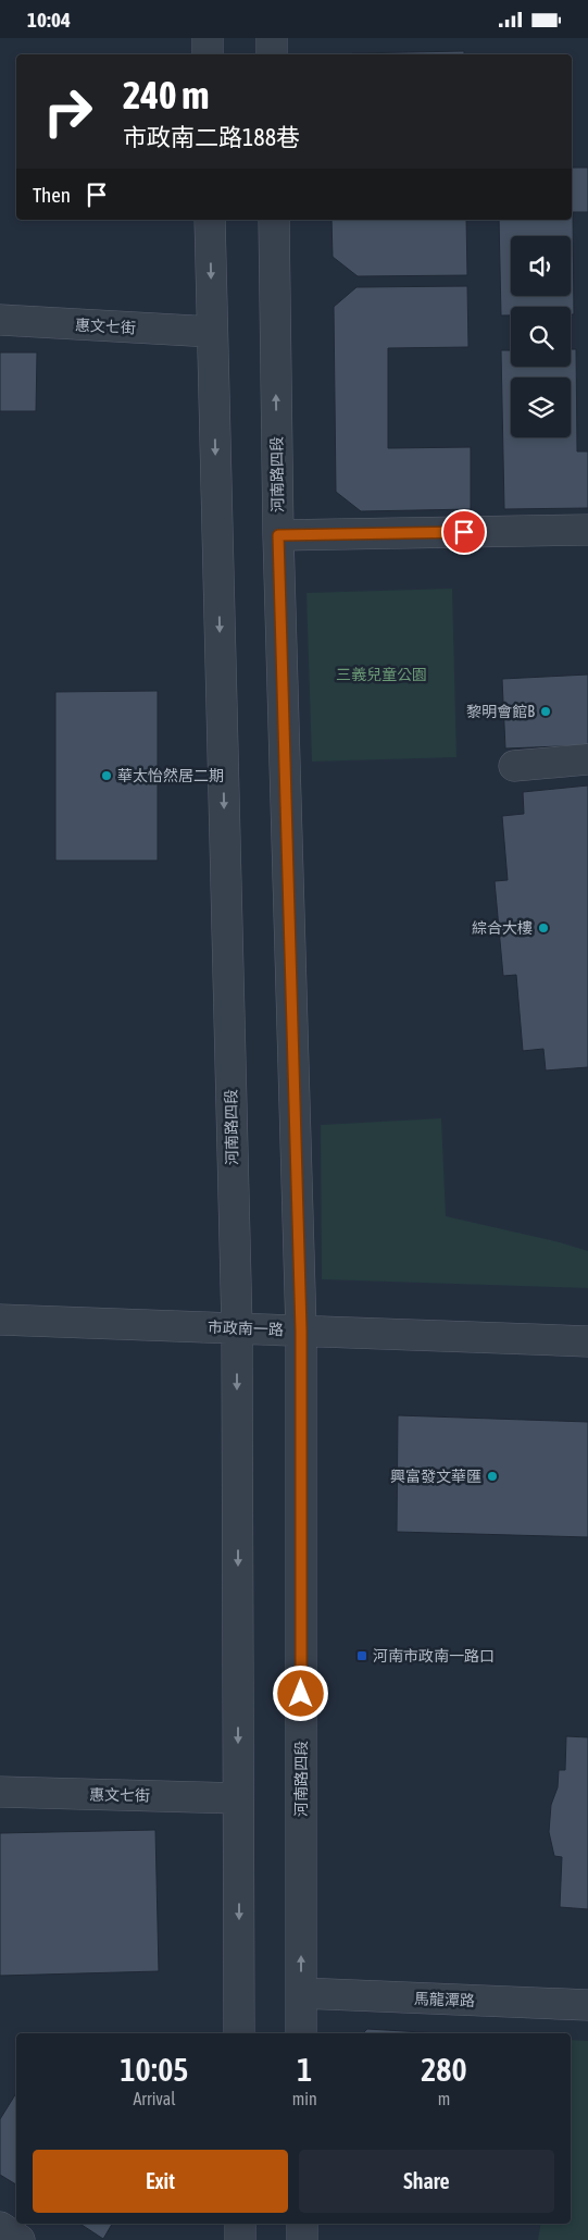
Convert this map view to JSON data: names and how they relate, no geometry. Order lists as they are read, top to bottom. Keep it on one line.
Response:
{"streets":{"street":["惠文七街","河南路四段","市政南一路","馬龍潭路"]},"crossings":[["惠文七街","河南路四段"],["河南路四段","市政南一路"],["河南路四段","馬龍潭路"]],"parks":["三義兒童公園"],"places":{"other":["黎明會館B","華太怡然居二期","綜合大樓","興富發文華匯"],"transit":["河南市政南一路口"]},"page":{"status":"10:04","turn":["240 m","市政南二路188巷"],"then":"Then","eta":["10:05","Arrival","1","min","280","m"],"buttons":["Exit","Share"]}}
